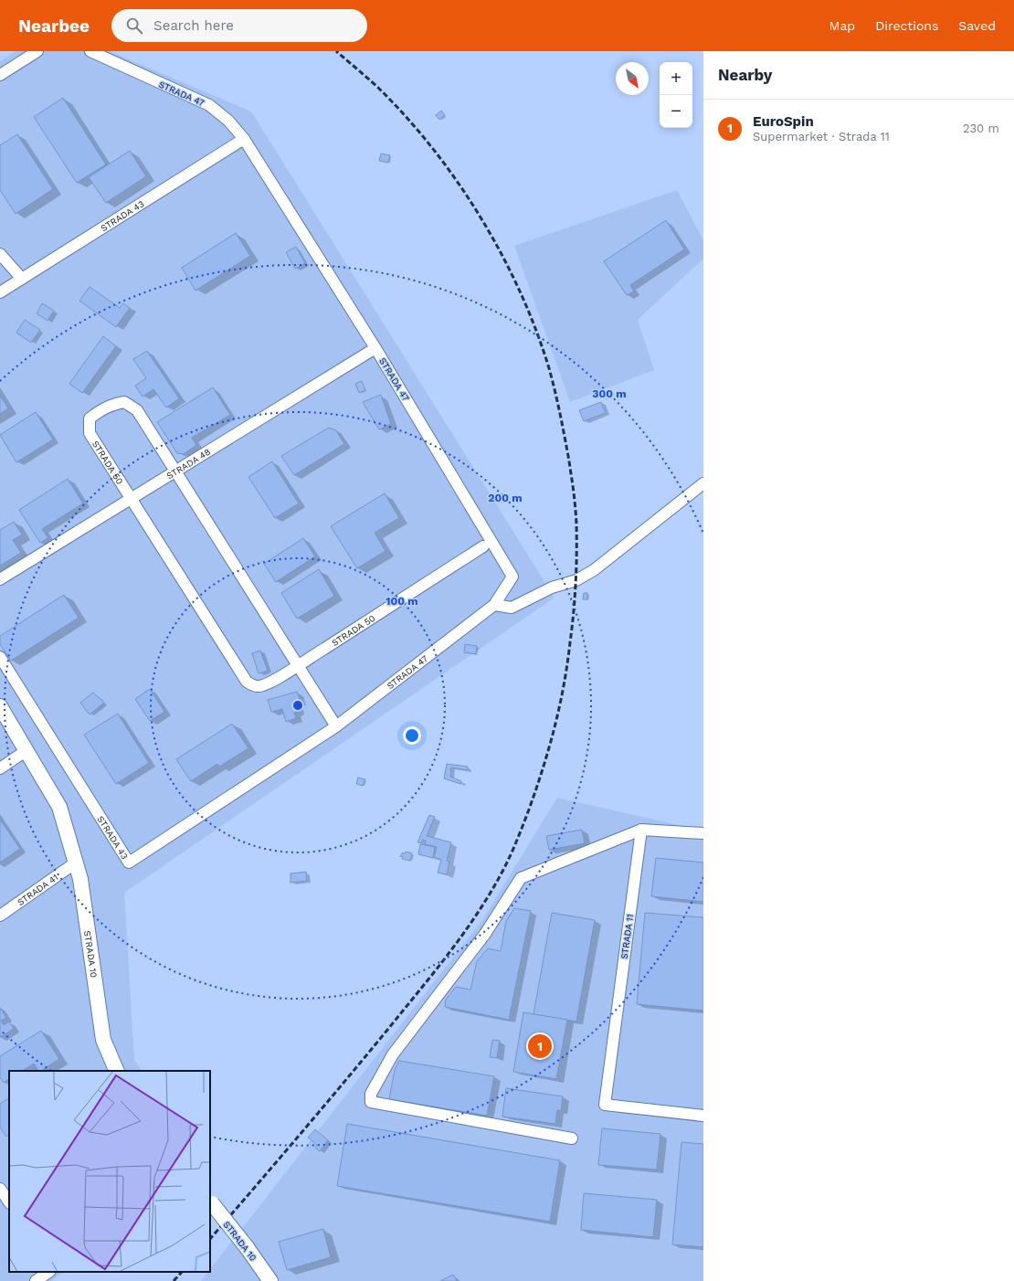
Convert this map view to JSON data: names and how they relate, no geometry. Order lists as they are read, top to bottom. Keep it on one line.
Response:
{"streets":{"street":["STRADA 47","STRADA 43","STRADA 50","STRADA 48","STRADA 41","STRADA 11","STRADA 10"]},"crossings":[["STRADA 47","STRADA 43"],["STRADA 47","STRADA 50"],["STRADA 47","STRADA 48"],["STRADA 43","STRADA 50"],["STRADA 50","STRADA 48"],["STRADA 41","STRADA 10"]],"north":"bottom right","page":{"header":"Nearbee","search":"Search here","nav":["Map","Directions","Saved"],"heading":"Nearby","map_buttons":["+","−"],"list":[{"mark":"1","name":"EuroSpin","note":"Supermarket · Strada 11","value":"230 m"}],"pins":"1"},"rings":["300 m","200 m","100 m"]}
